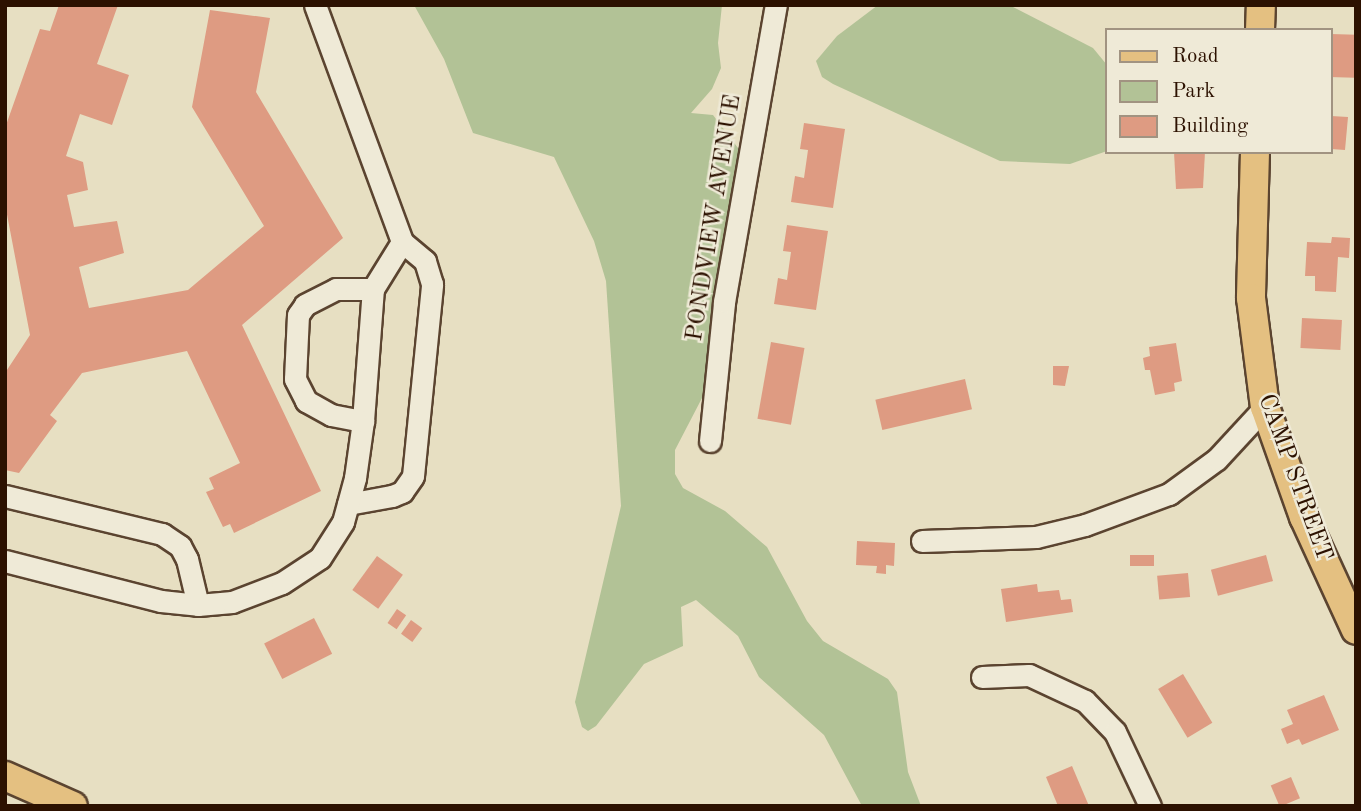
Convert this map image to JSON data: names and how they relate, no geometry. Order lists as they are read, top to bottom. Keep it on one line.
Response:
{"streets":{"main road":["CAMP STREET"],"street":["PONDVIEW AVENUE"]},"legend":["Road","Park","Building"]}
